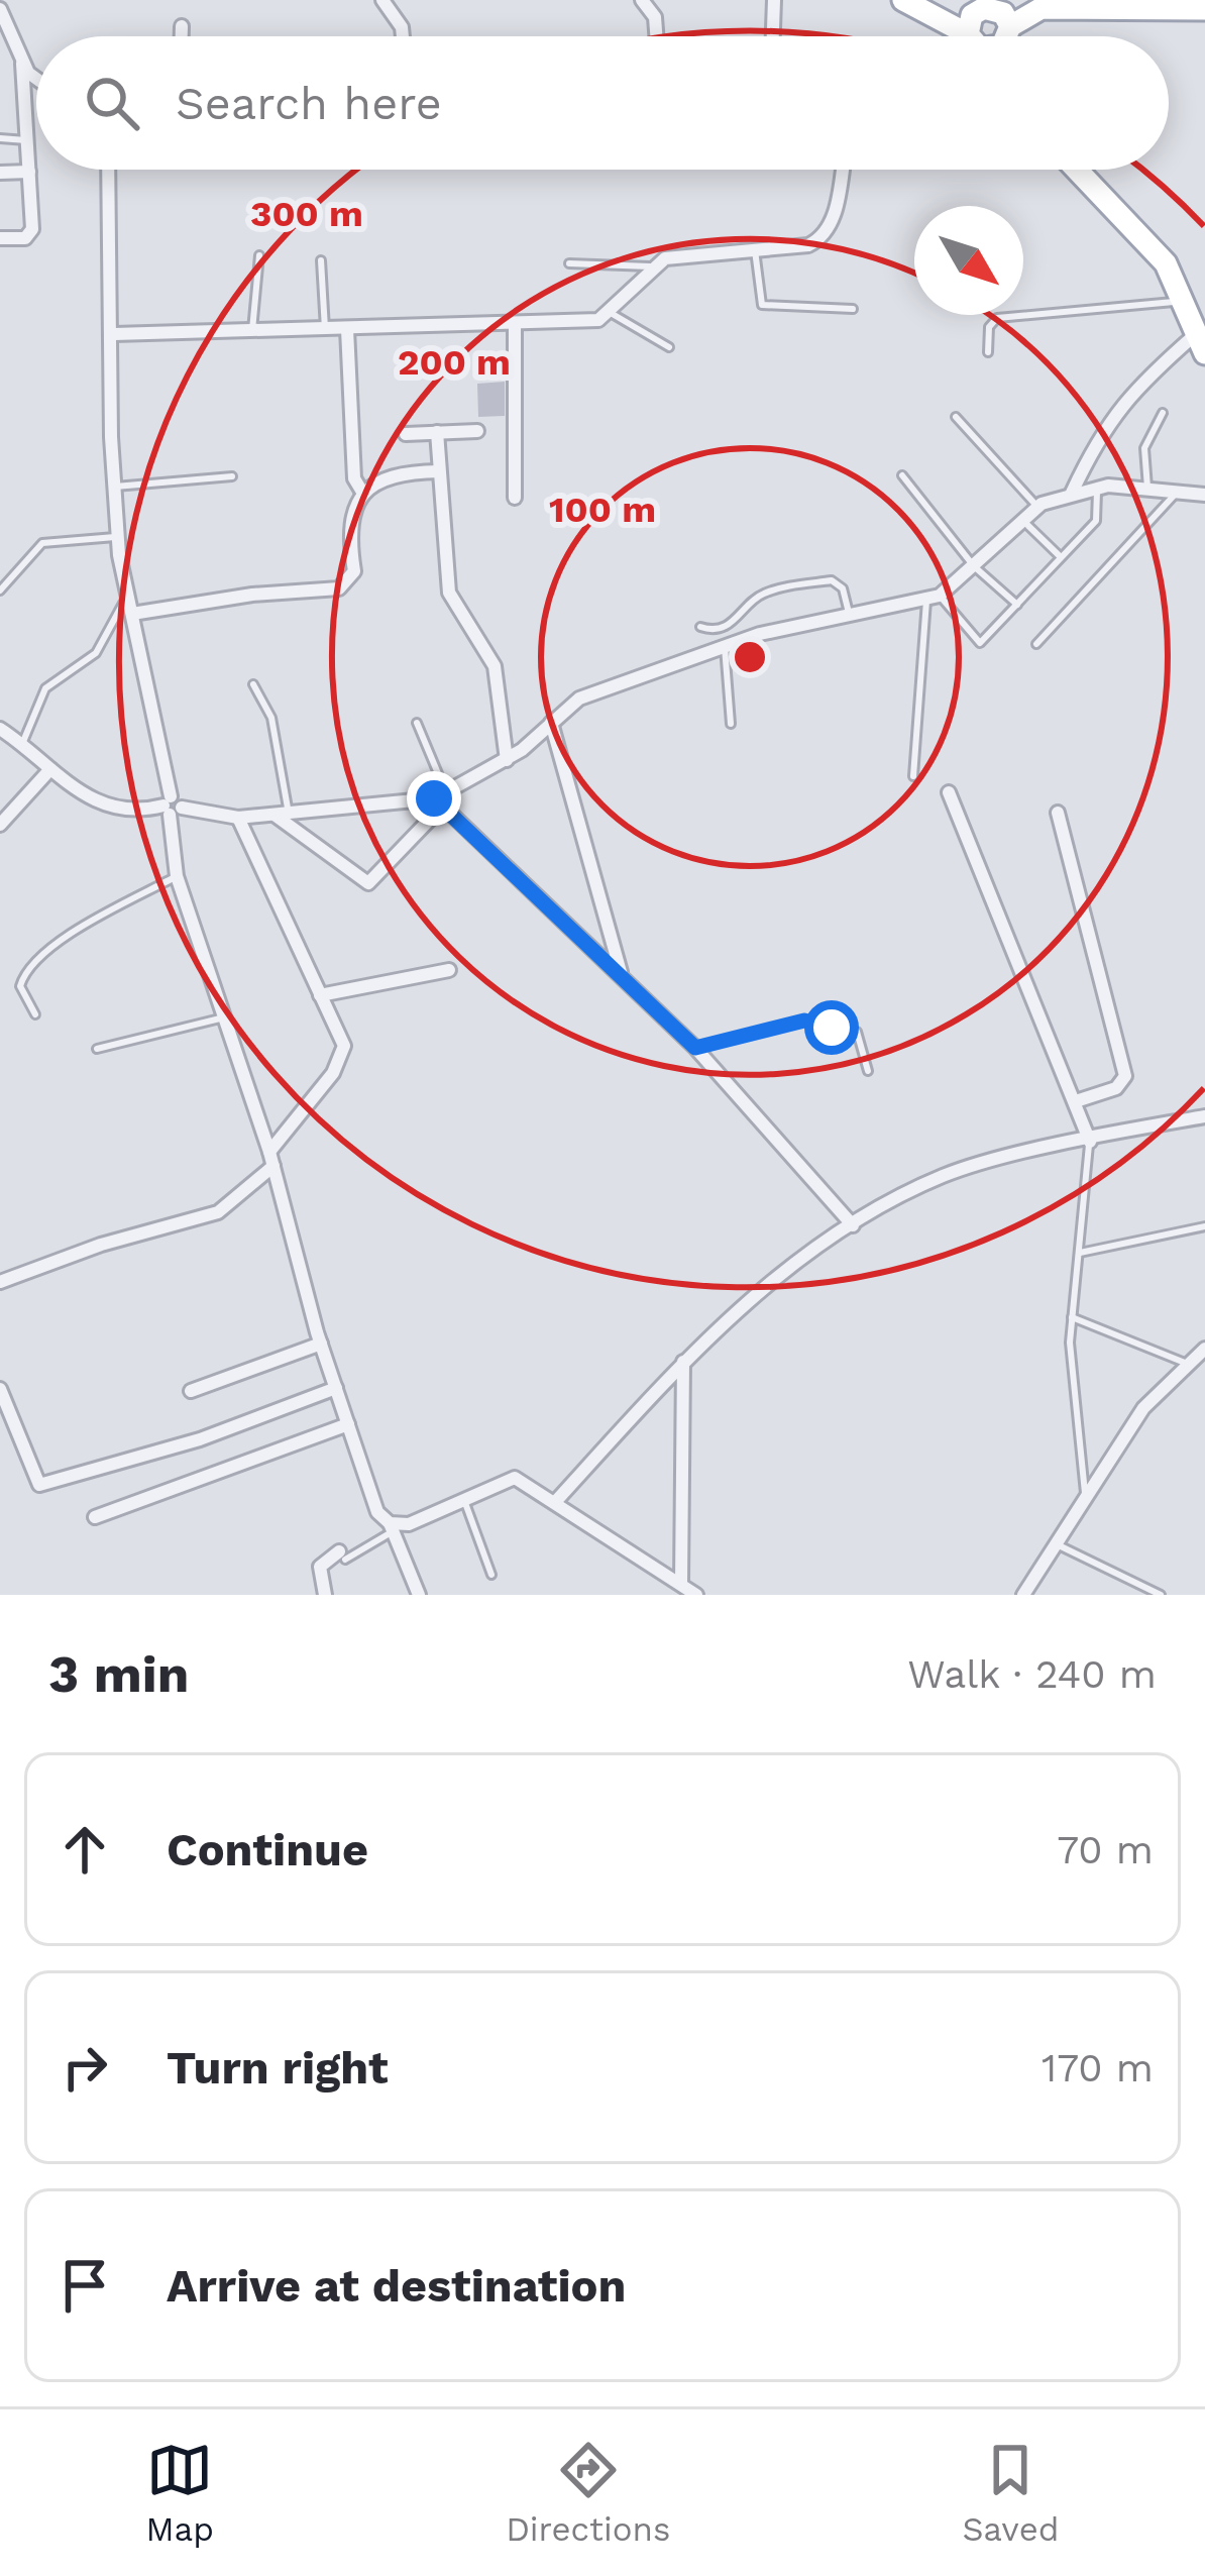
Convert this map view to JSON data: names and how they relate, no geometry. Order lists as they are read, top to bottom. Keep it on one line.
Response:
{"north":"bottom right","page":{"search":"Search here","heading":["3 min","Walk · 240 m"],"list":[["Continue","70 m"],["Turn right","170 m"],"Arrive at destination"],"nav":["Map","Directions","Saved"]},"rings":["300 m","200 m","100 m"]}
